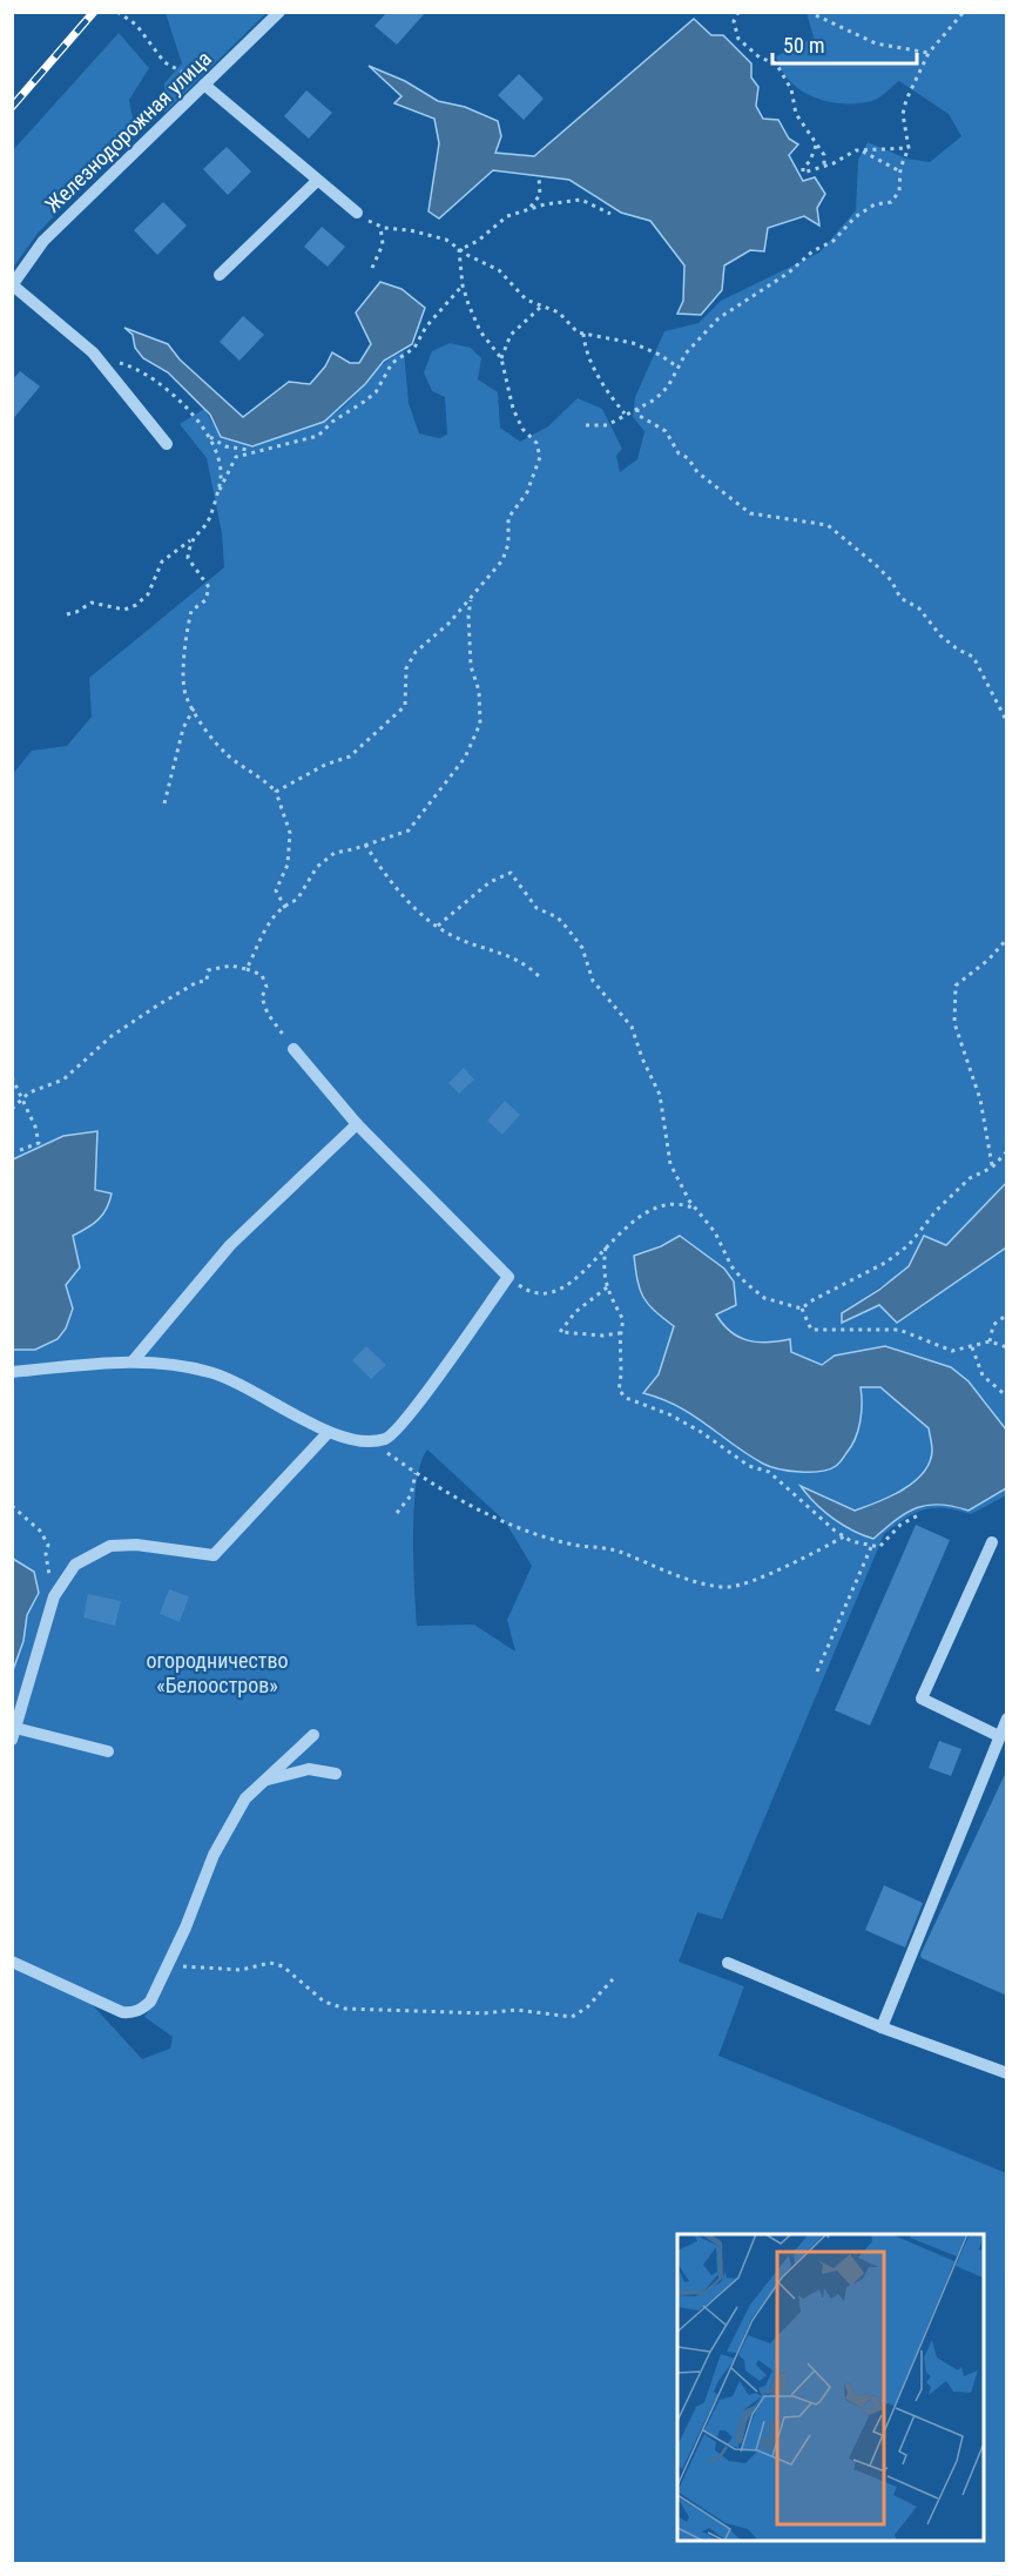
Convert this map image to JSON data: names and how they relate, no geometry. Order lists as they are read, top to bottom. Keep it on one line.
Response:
{"streets":{"street":["Железнодорожная улица"]},"parks":["огородничество «Белоостров»"],"scale_bar":"50 m"}
